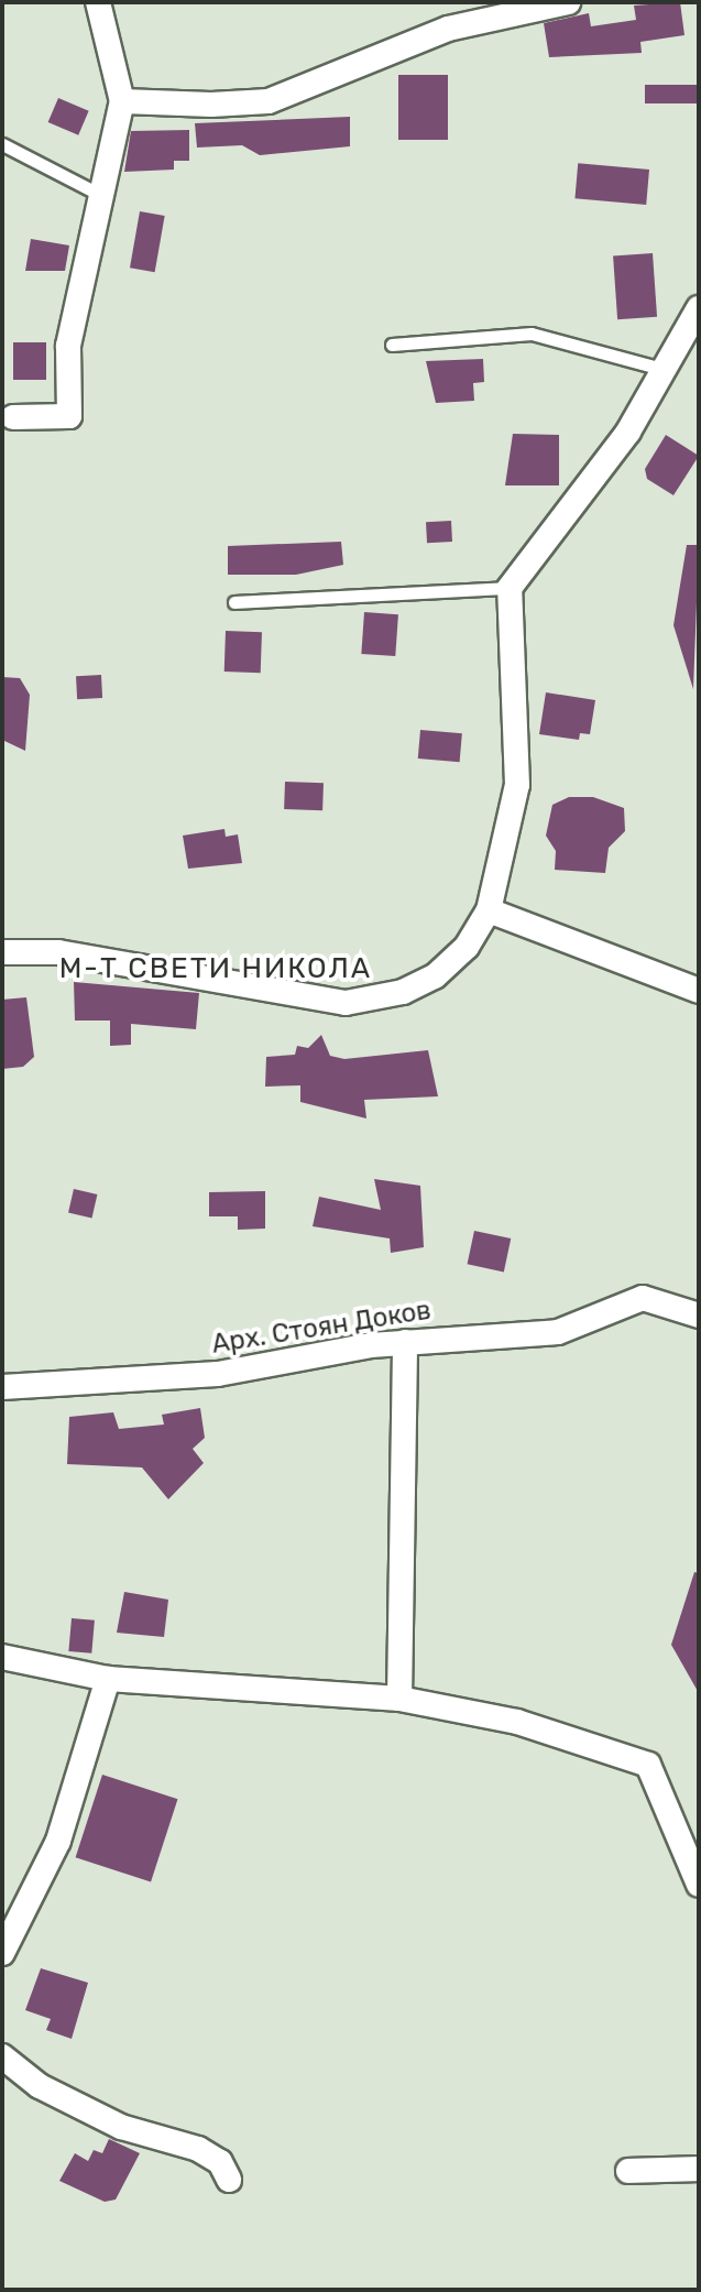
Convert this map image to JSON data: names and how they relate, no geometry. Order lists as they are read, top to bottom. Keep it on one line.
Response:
{"streets":{"street":["Арх. Стоян Доков"]},"districts":["М-Т СВЕТИ НИКОЛА"]}
